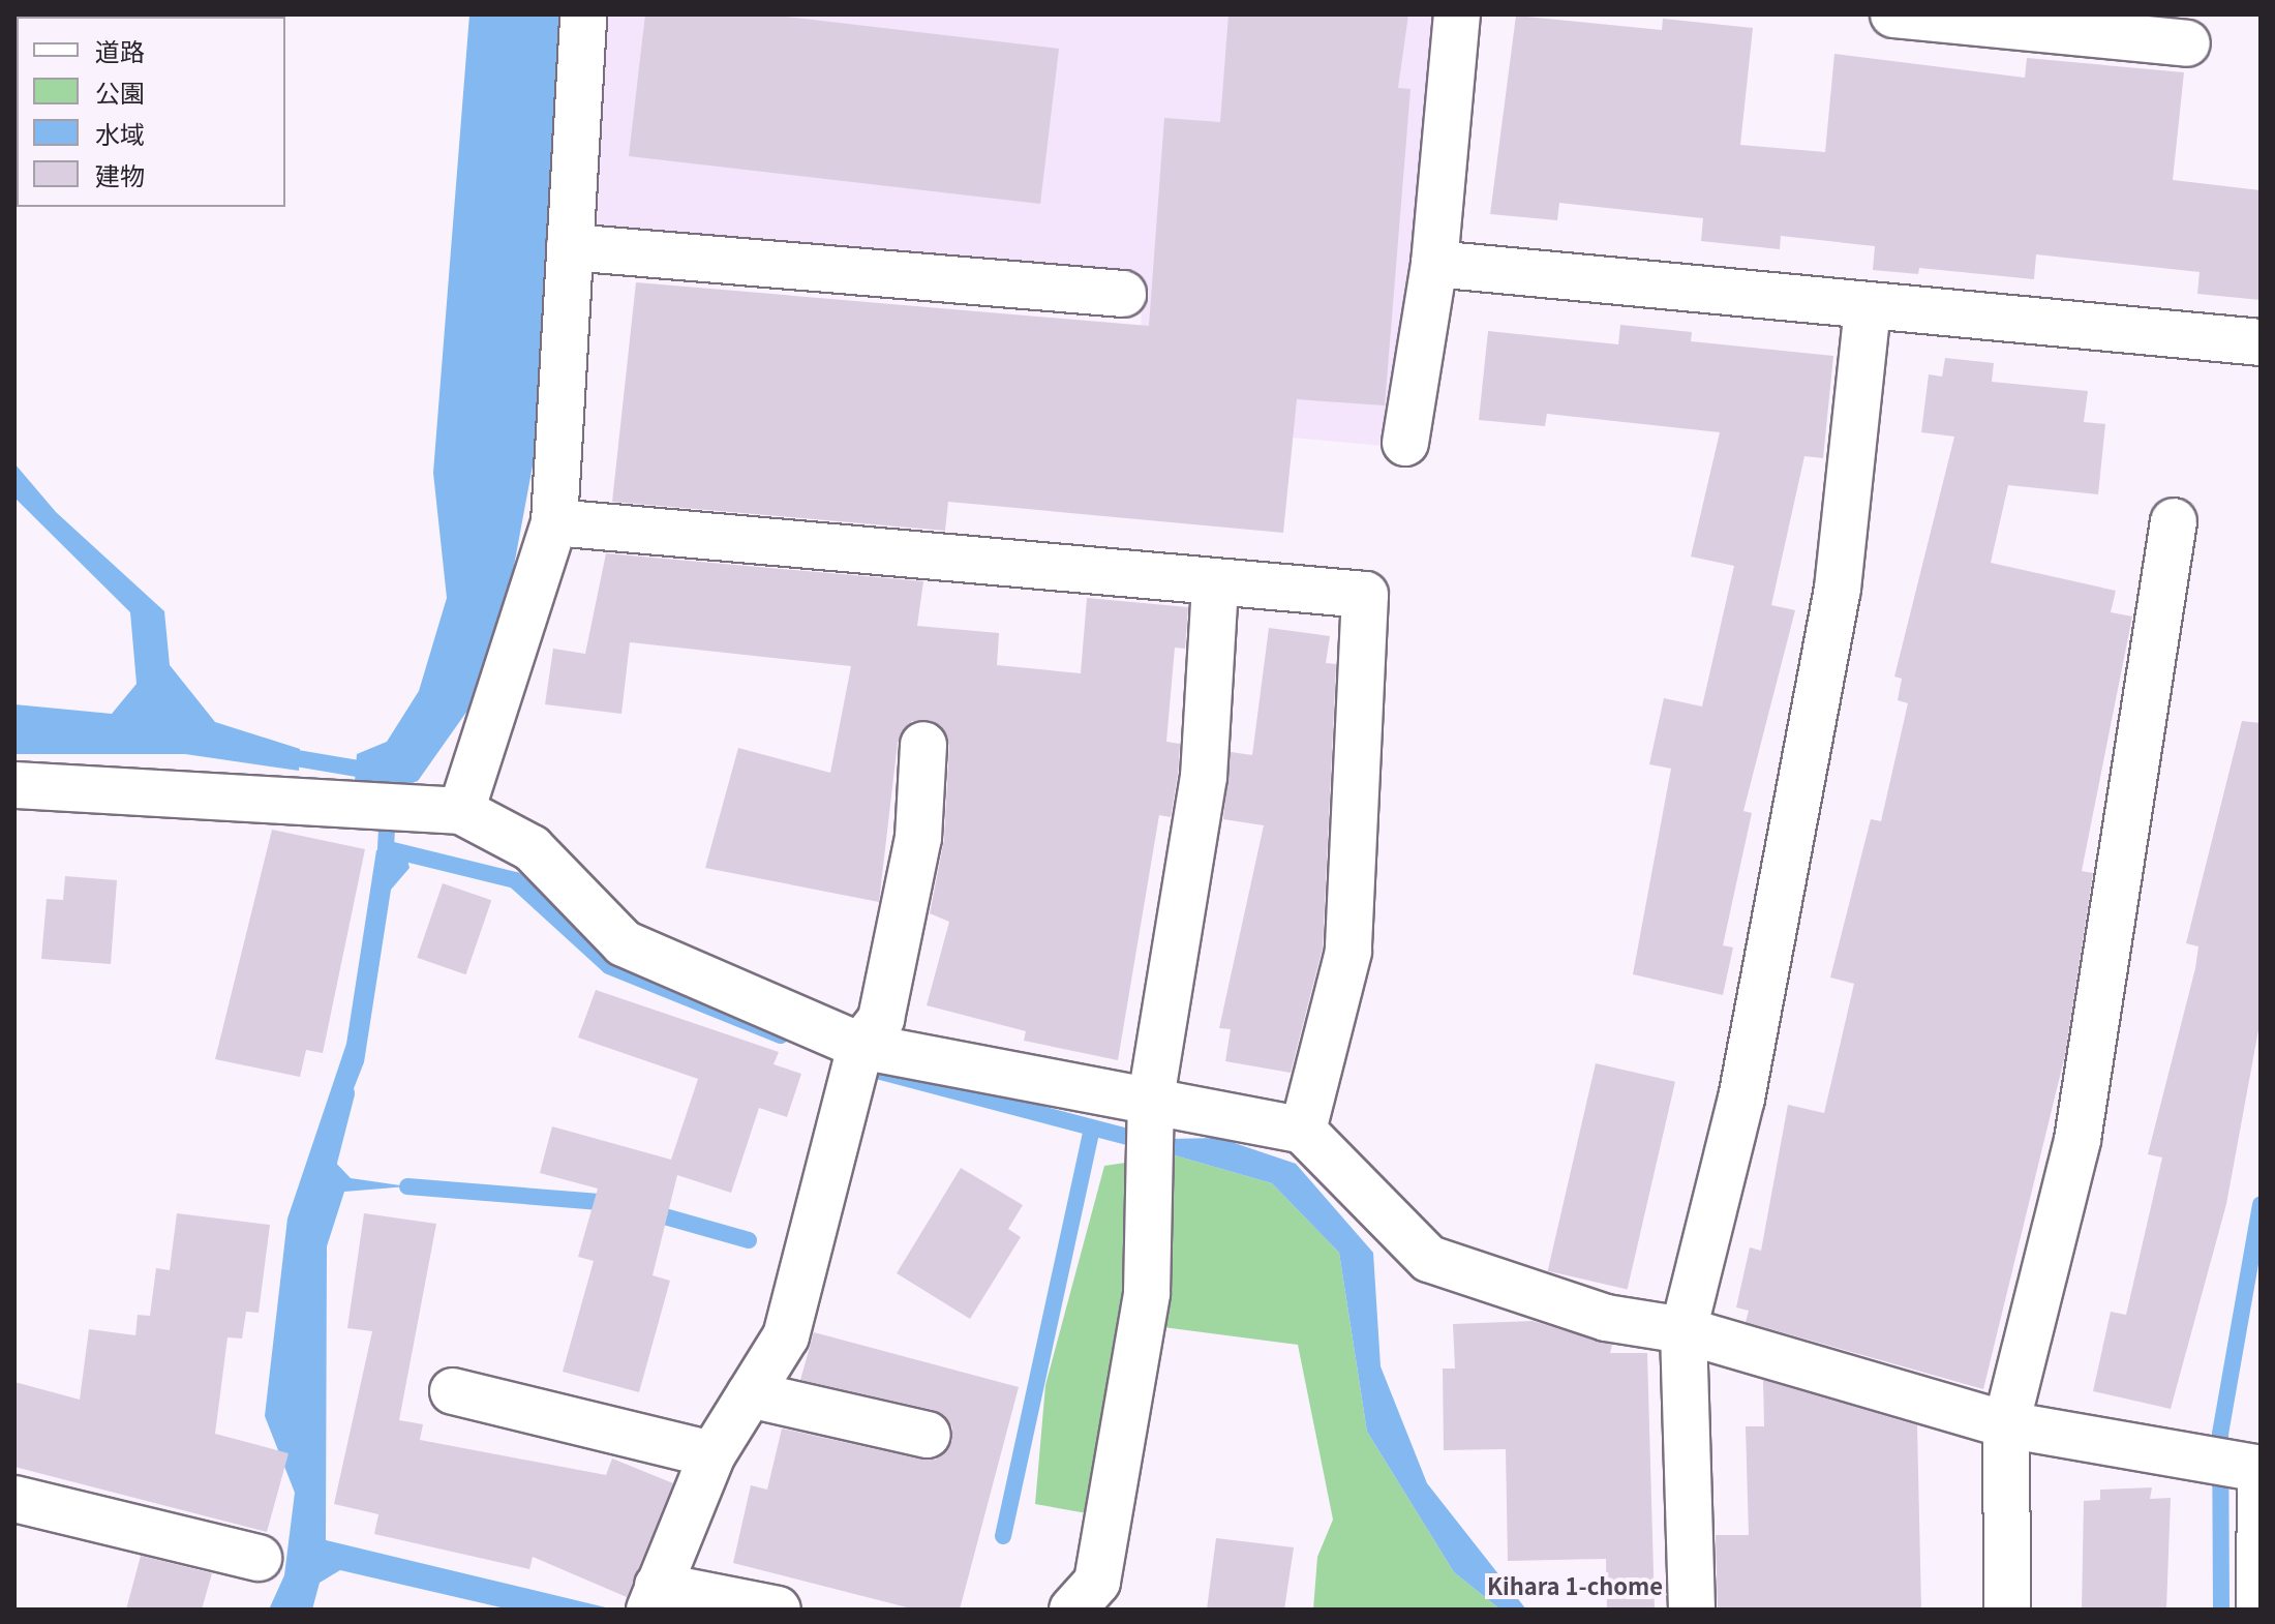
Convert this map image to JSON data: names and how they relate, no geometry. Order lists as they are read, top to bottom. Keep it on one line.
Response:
{"districts":["Kihara 1-chome"],"legend":["道路","公園","水域","建物"]}
